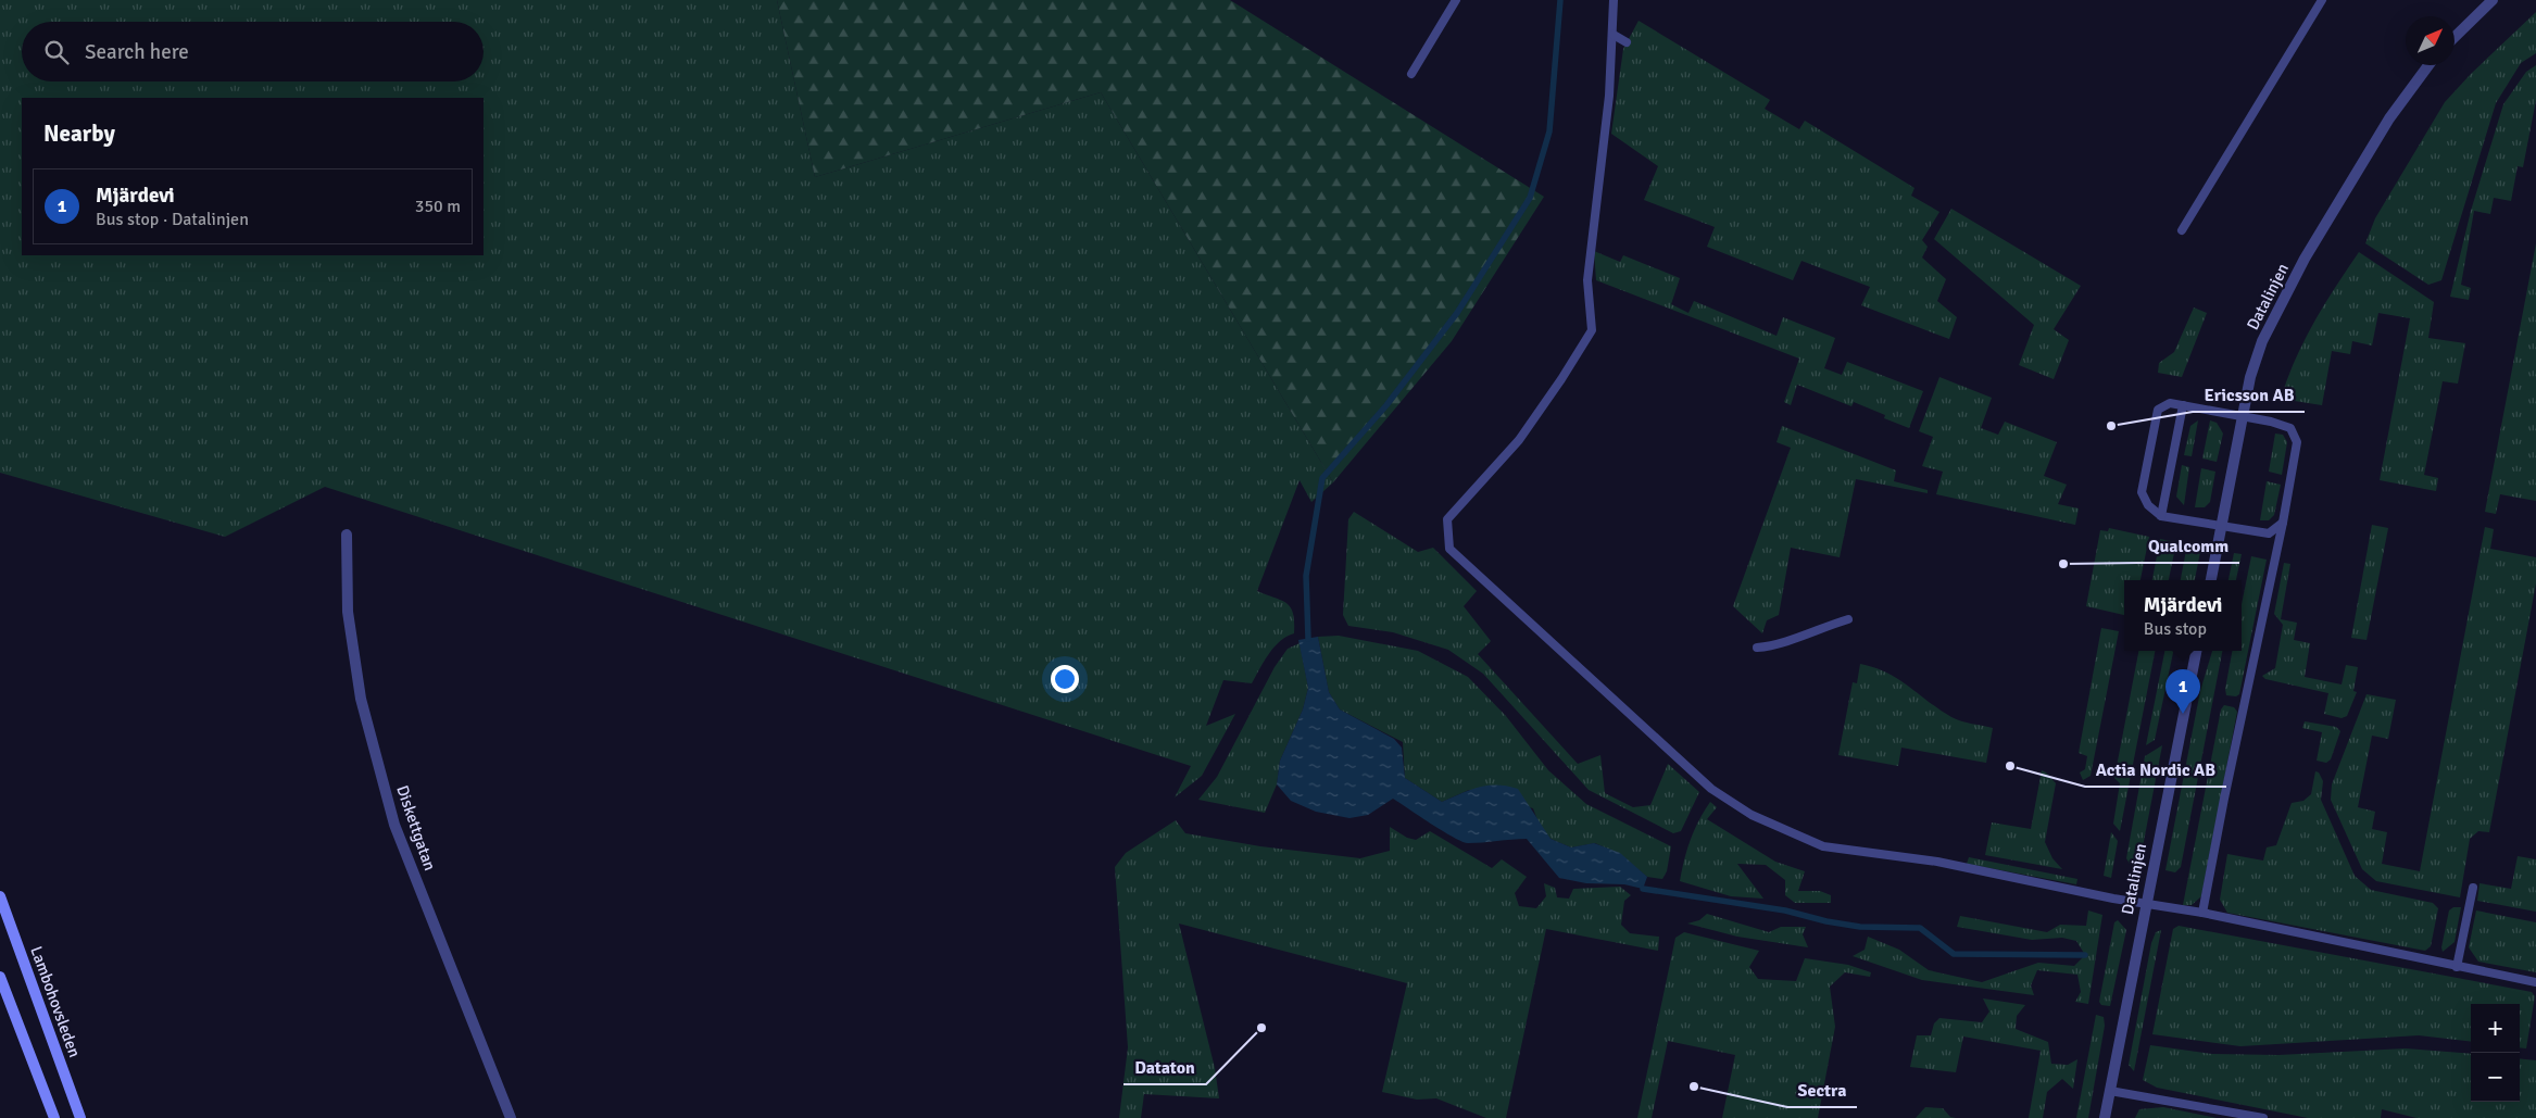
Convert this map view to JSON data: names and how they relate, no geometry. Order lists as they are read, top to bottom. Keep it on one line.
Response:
{"streets":{"main road":["Lambohovsleden"],"street":["Datalinjen","Diskettgatan"]},"places":["Ericsson AB","Qualcomm","Actia Nordic AB","Dataton","Sectra"],"north":"top right","page":{"search":"Search here","heading":"Nearby","list":[{"mark":"1","name":"Mjärdevi","note":"Bus stop · Datalinjen","value":"350 m"}],"popup":["Mjärdevi","Bus stop"],"pins":"1","map_buttons":["+","−"]}}
